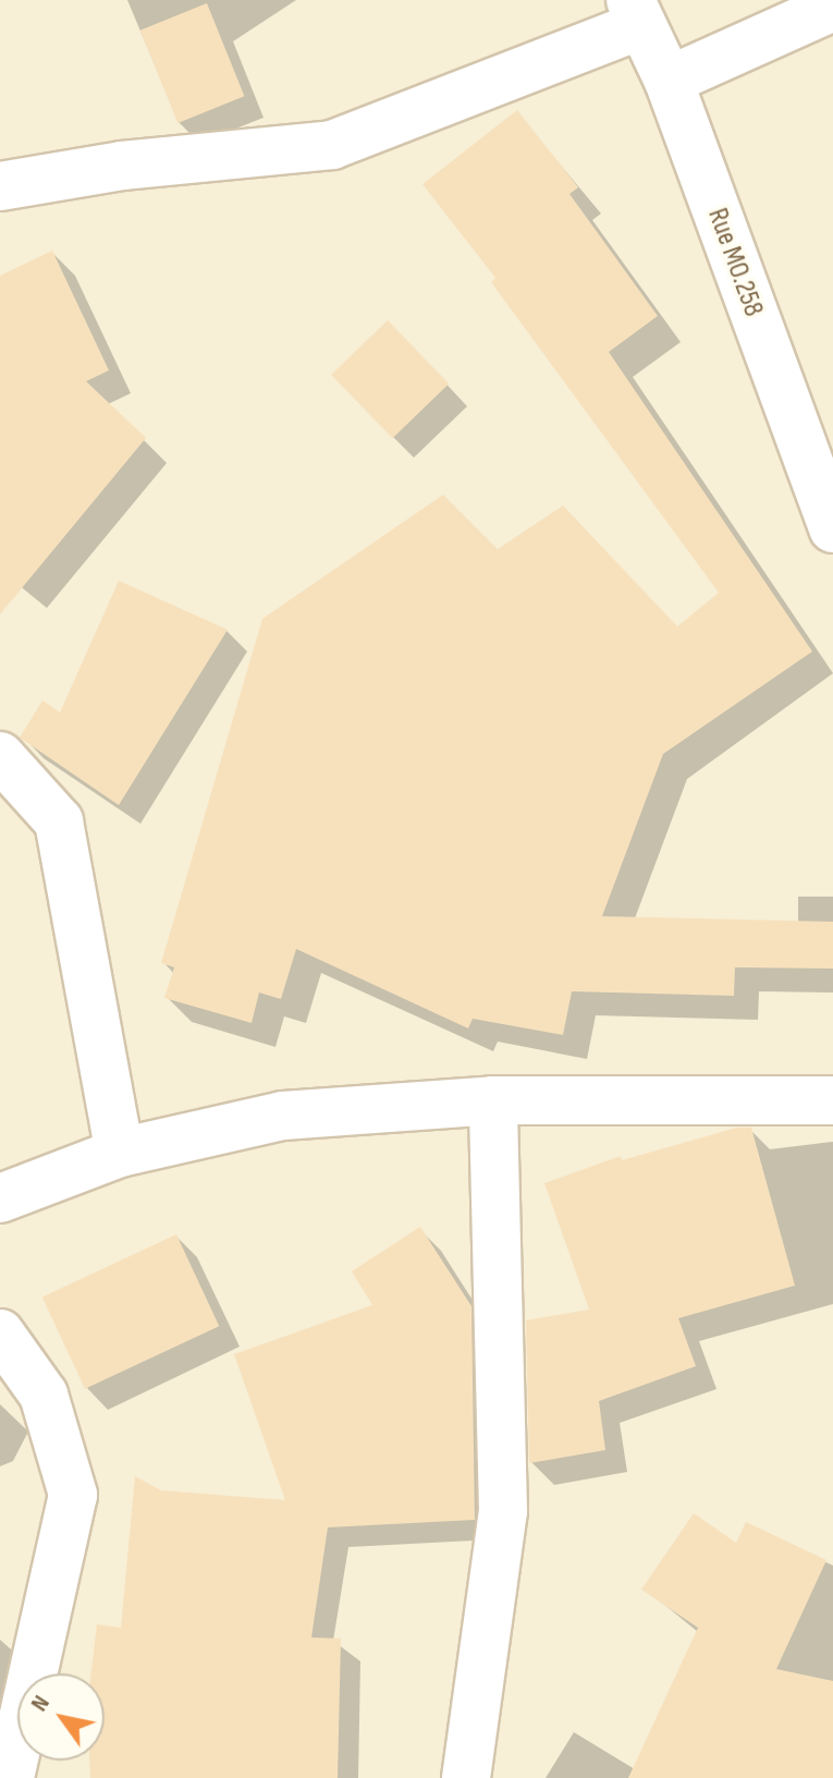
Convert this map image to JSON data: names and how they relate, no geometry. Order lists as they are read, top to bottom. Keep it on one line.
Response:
{"streets":{"street":["Rue MO.258"]},"north":"top left"}
